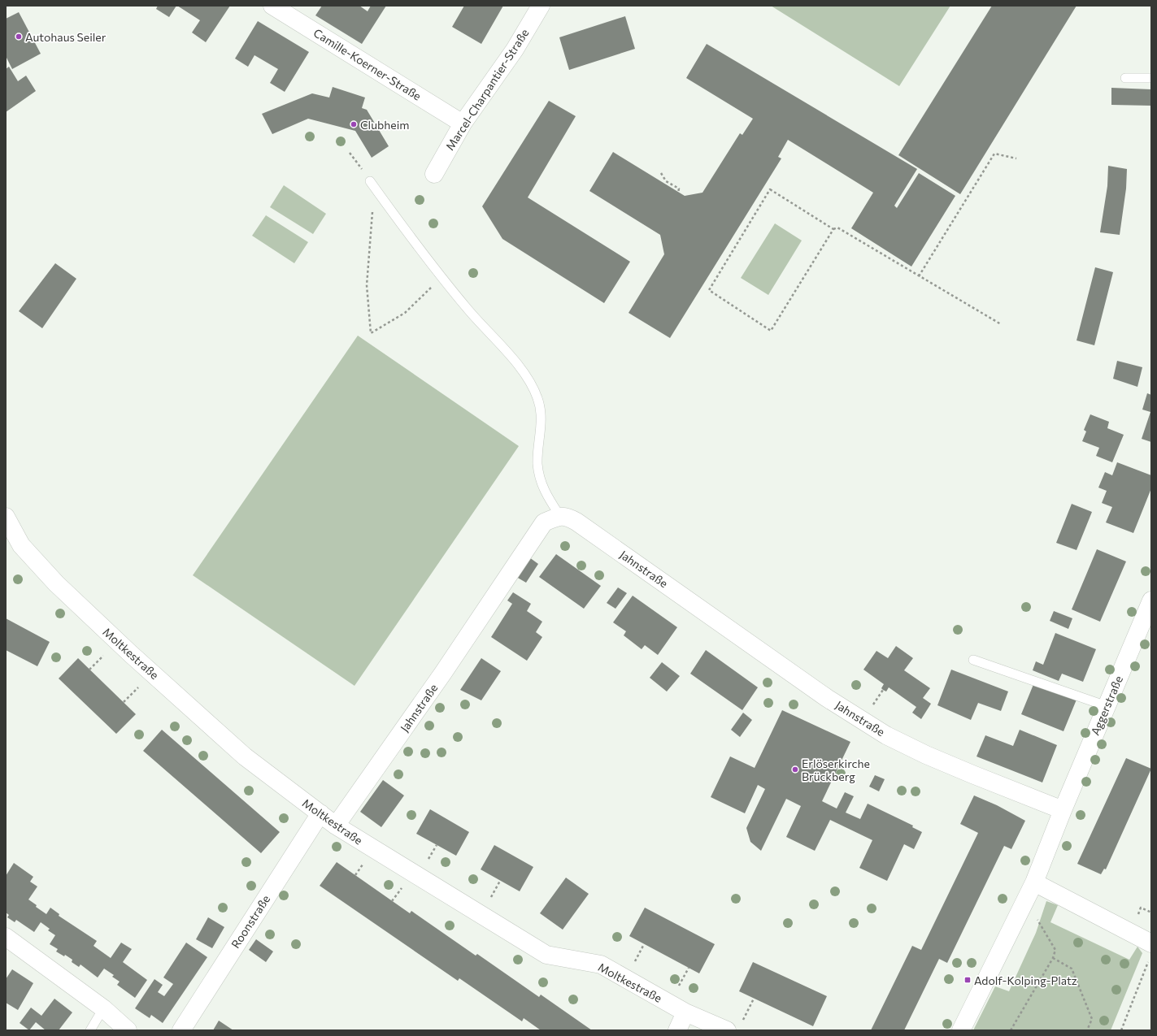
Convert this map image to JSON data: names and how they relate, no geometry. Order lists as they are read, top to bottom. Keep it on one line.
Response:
{"streets":{"street":["Camille-Koerner-Straße","Marcel-Charpantier-Straße","Jahnstraße","Moltkestraße","Aggerstraße","Roonstraße"]},"crossings":[["Camille-Koerner-Straße","Marcel-Charpantier-Straße"],["Jahnstraße","Moltkestraße"],["Jahnstraße","Aggerstraße"],["Moltkestraße","Roonstraße"]],"places":{"other":["Autohaus Seiler","Clubheim","Erlöserkirche Brückberg"],"transit":["Adolf-Kolping-Platz"]}}
